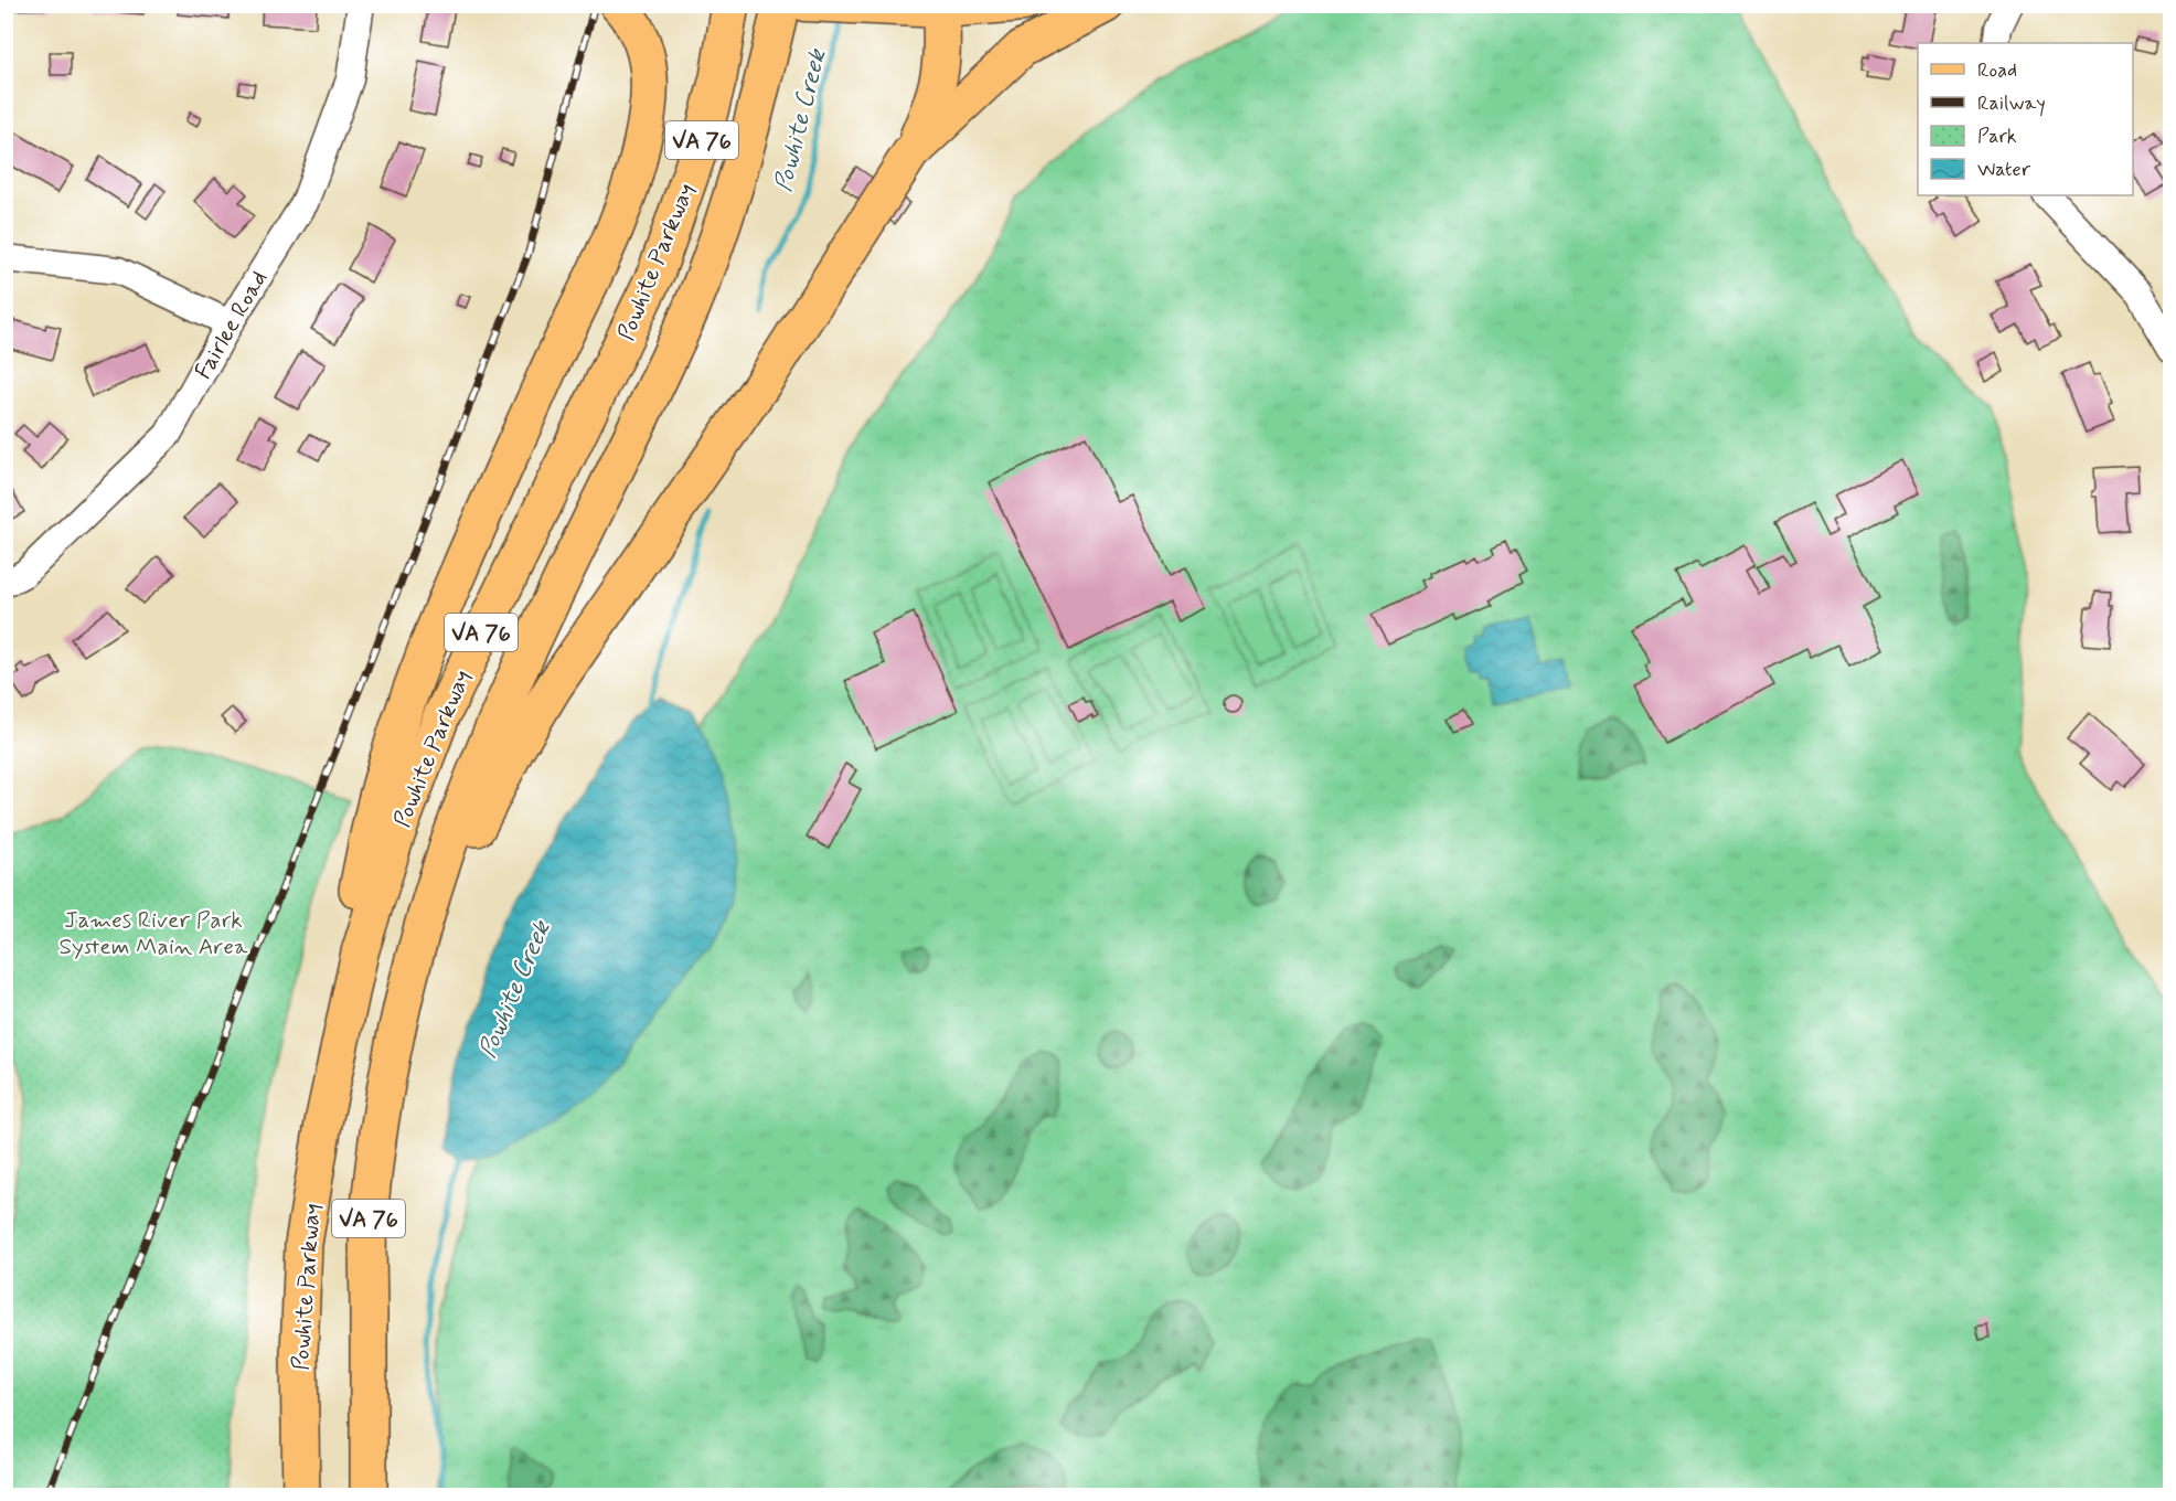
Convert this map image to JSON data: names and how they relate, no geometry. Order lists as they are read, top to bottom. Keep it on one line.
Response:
{"streets":{"highway":["VA 76","Powhite Parkway"],"street":["Fairlee Road"]},"water":["Powhite Creek"],"parks":["James River Park System Main Area"],"legend":["Road","Railway","Park","Water"]}
